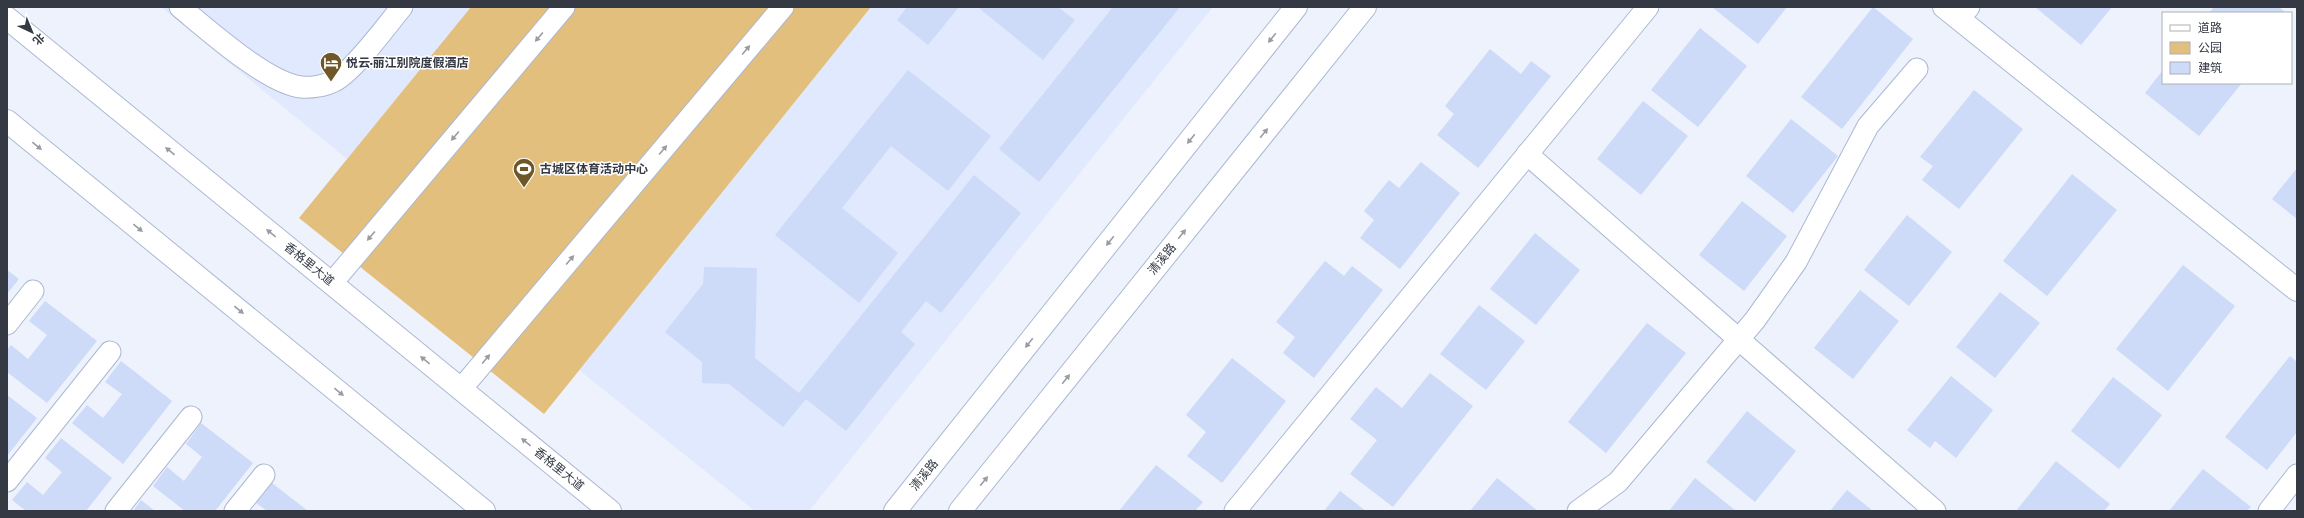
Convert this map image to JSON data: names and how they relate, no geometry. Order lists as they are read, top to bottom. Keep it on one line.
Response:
{"streets":{"street":["清溪路","香格里大道"]},"places":{"hotel":["悦云·丽江别院度假酒店"],"sports":["古城区体育活动中心"]},"legend":["道路","公园","建筑"],"north":"bottom right"}
